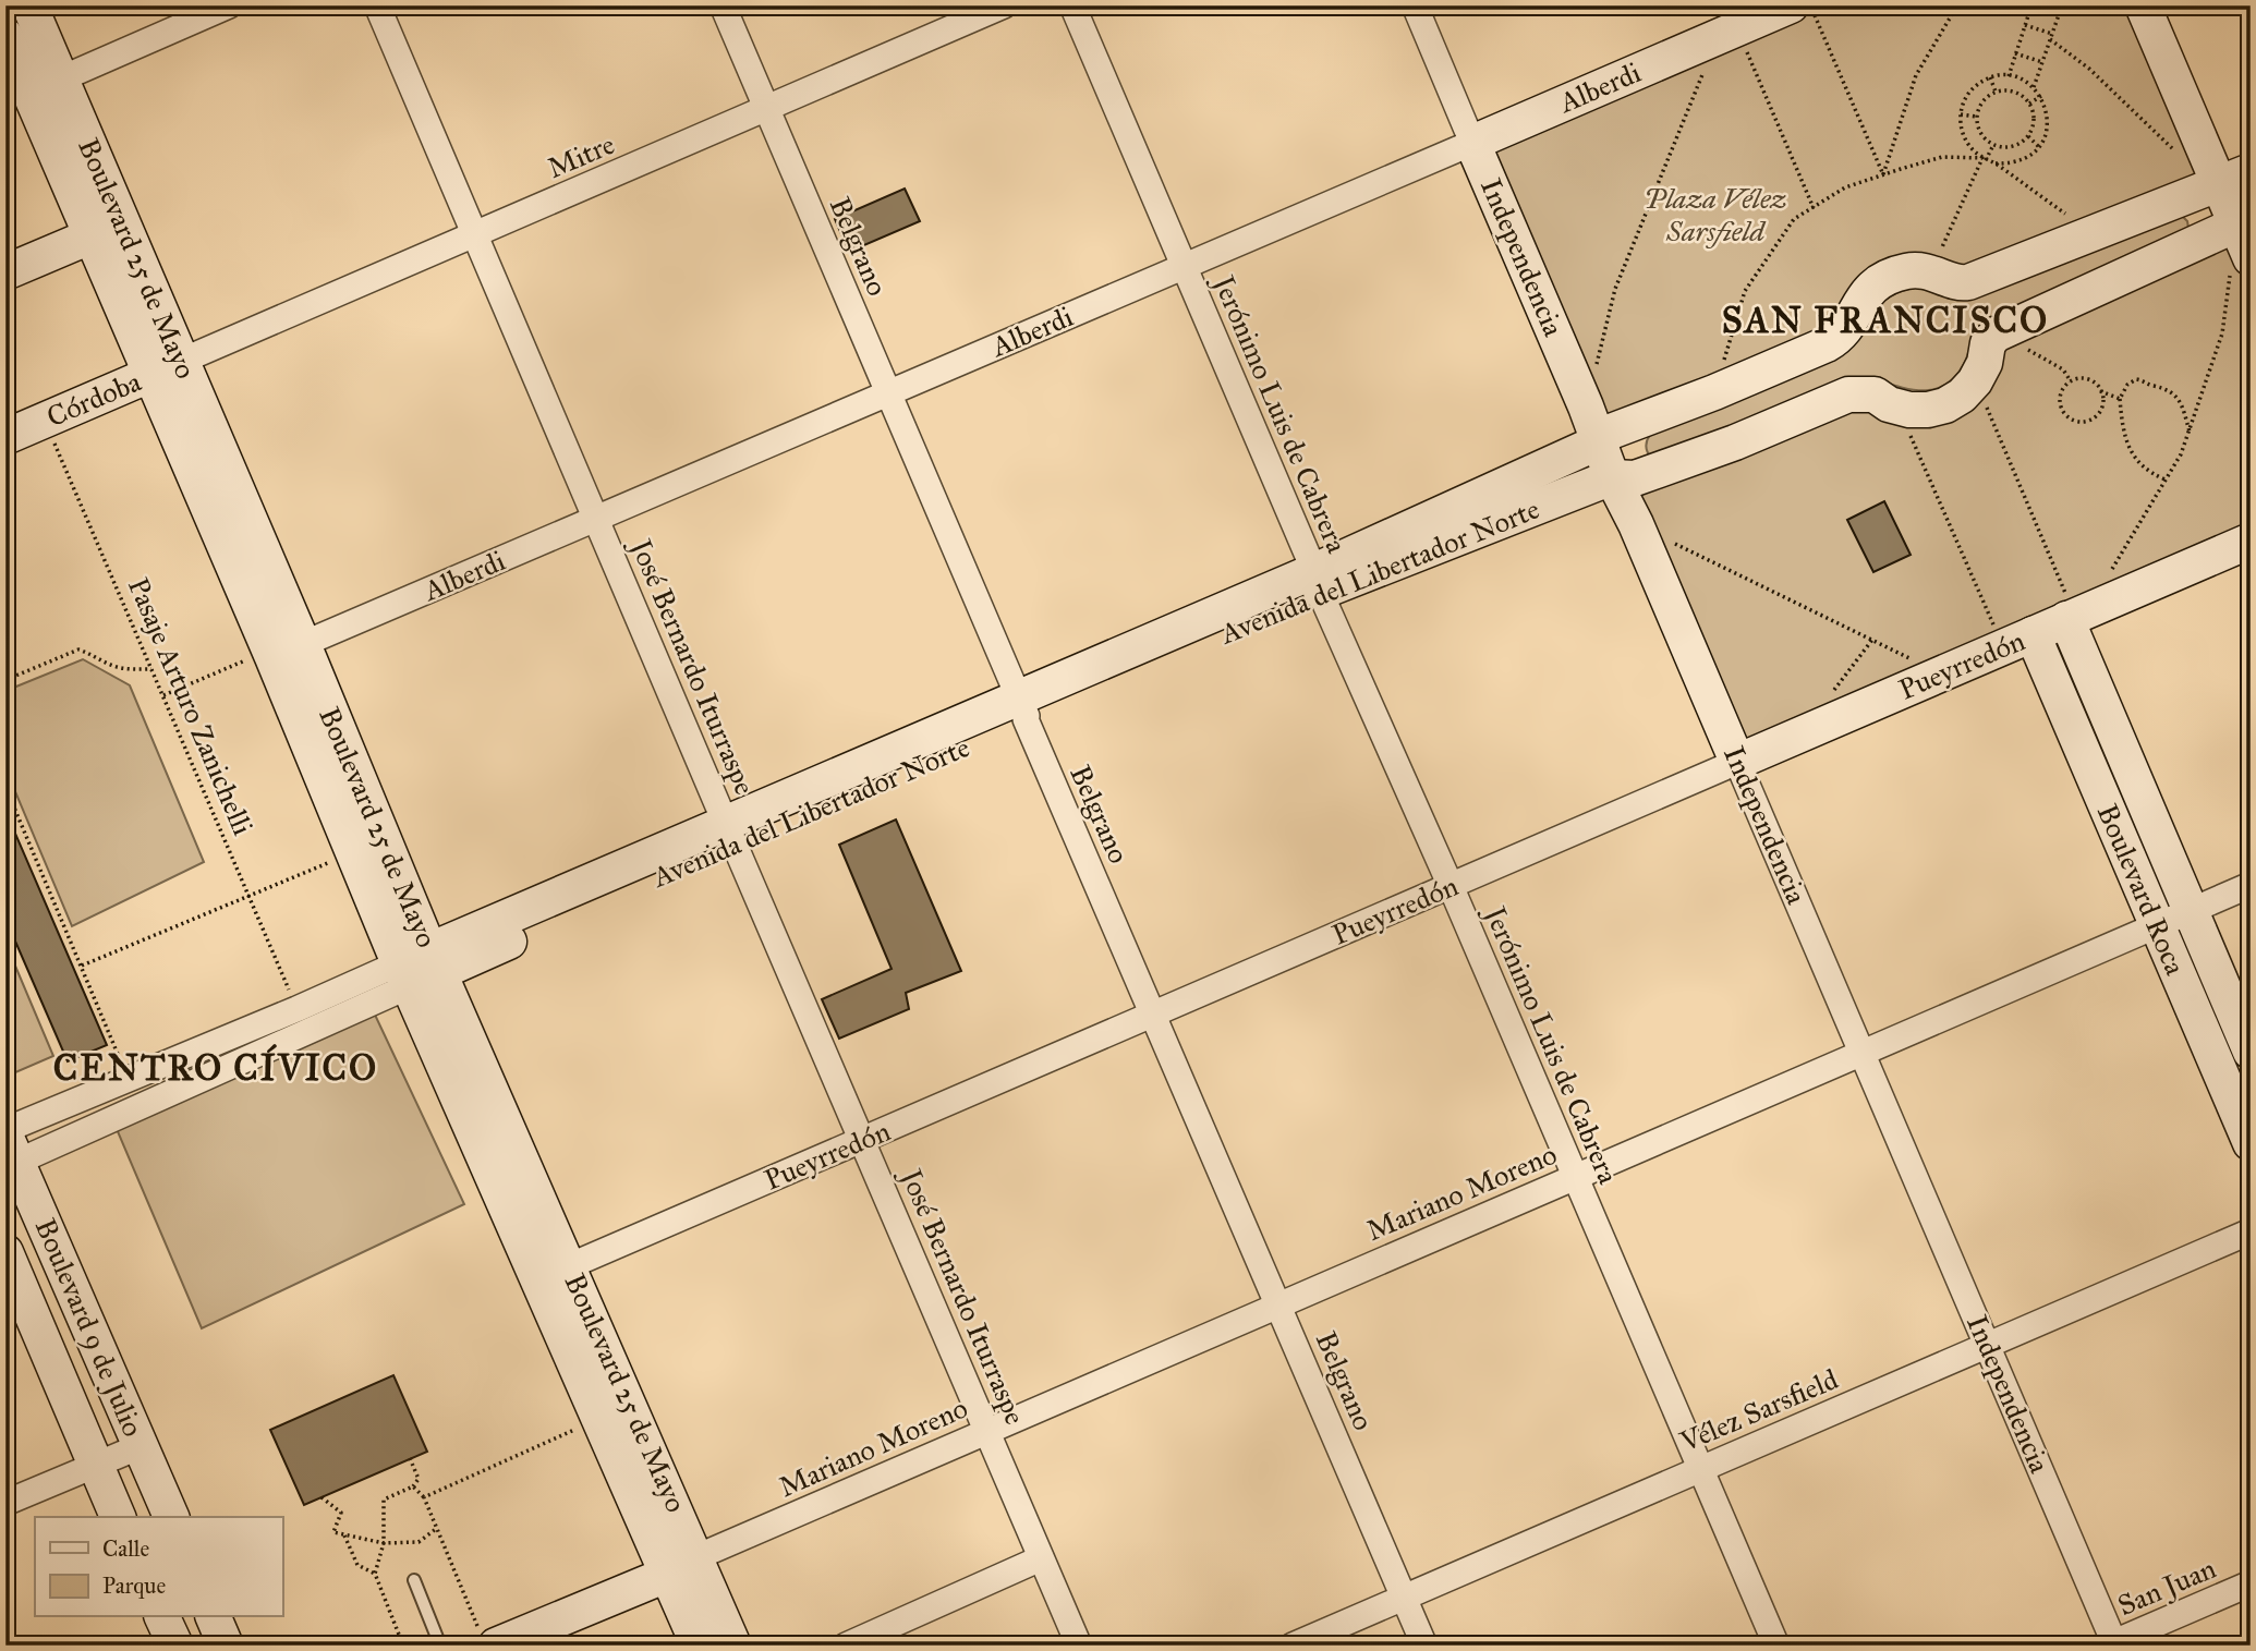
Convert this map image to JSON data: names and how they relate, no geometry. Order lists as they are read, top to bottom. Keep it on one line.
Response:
{"streets":{"main road":["Alberdi","Independencia","Boulevard 25 de Mayo","Córdoba","Avenida del Libertador Norte","Pueyrredón","Boulevard Roca","Boulevard 9 de Julio"],"street":["Mitre","Belgrano","Jerónimo Luis de Cabrera","José Bernardo Iturraspe","Mariano Moreno","Vélez Sarsfield","San Juan"],"path":["Pasaje Arturo Zanichelli"]},"crossings":[["Alberdi","Belgrano"],["Alberdi","Independencia"],["Alberdi","Boulevard 25 de Mayo"],["Alberdi","Jerónimo Luis de Cabrera"],["Alberdi","José Bernardo Iturraspe"],["Mitre","Belgrano"],["Mitre","Boulevard 25 de Mayo"],["Mitre","Córdoba"],["Mitre","José Bernardo Iturraspe"],["Belgrano","Avenida del Libertador Norte"],["Belgrano","Pueyrredón"],["Belgrano","Mariano Moreno"],["Belgrano","Vélez Sarsfield"],["Independencia","Avenida del Libertador Norte"],["Independencia","Pueyrredón"],["Independencia","Mariano Moreno"],["Independencia","Vélez Sarsfield"],["Independencia","San Juan"],["Boulevard 25 de Mayo","Córdoba"],["Boulevard 25 de Mayo","Avenida del Libertador Norte"],["Boulevard 25 de Mayo","Pueyrredón"],["Boulevard 25 de Mayo","Mariano Moreno"],["Córdoba","Pasaje Arturo Zanichelli"],["Jerónimo Luis de Cabrera","Avenida del Libertador Norte"],["Jerónimo Luis de Cabrera","Pueyrredón"],["Jerónimo Luis de Cabrera","Mariano Moreno"],["Jerónimo Luis de Cabrera","Vélez Sarsfield"],["Avenida del Libertador Norte","José Bernardo Iturraspe"],["Avenida del Libertador Norte","Pasaje Arturo Zanichelli"],["Avenida del Libertador Norte","Boulevard 9 de Julio"],["Pueyrredón","José Bernardo Iturraspe"],["Pueyrredón","Boulevard Roca"],["José Bernardo Iturraspe","Mariano Moreno"],["Boulevard Roca","Mariano Moreno"]],"districts":["SAN FRANCISCO","CENTRO CÍVICO"],"parks":["Plaza Vélez Sarsfield"],"legend":["Calle","Parque"]}
